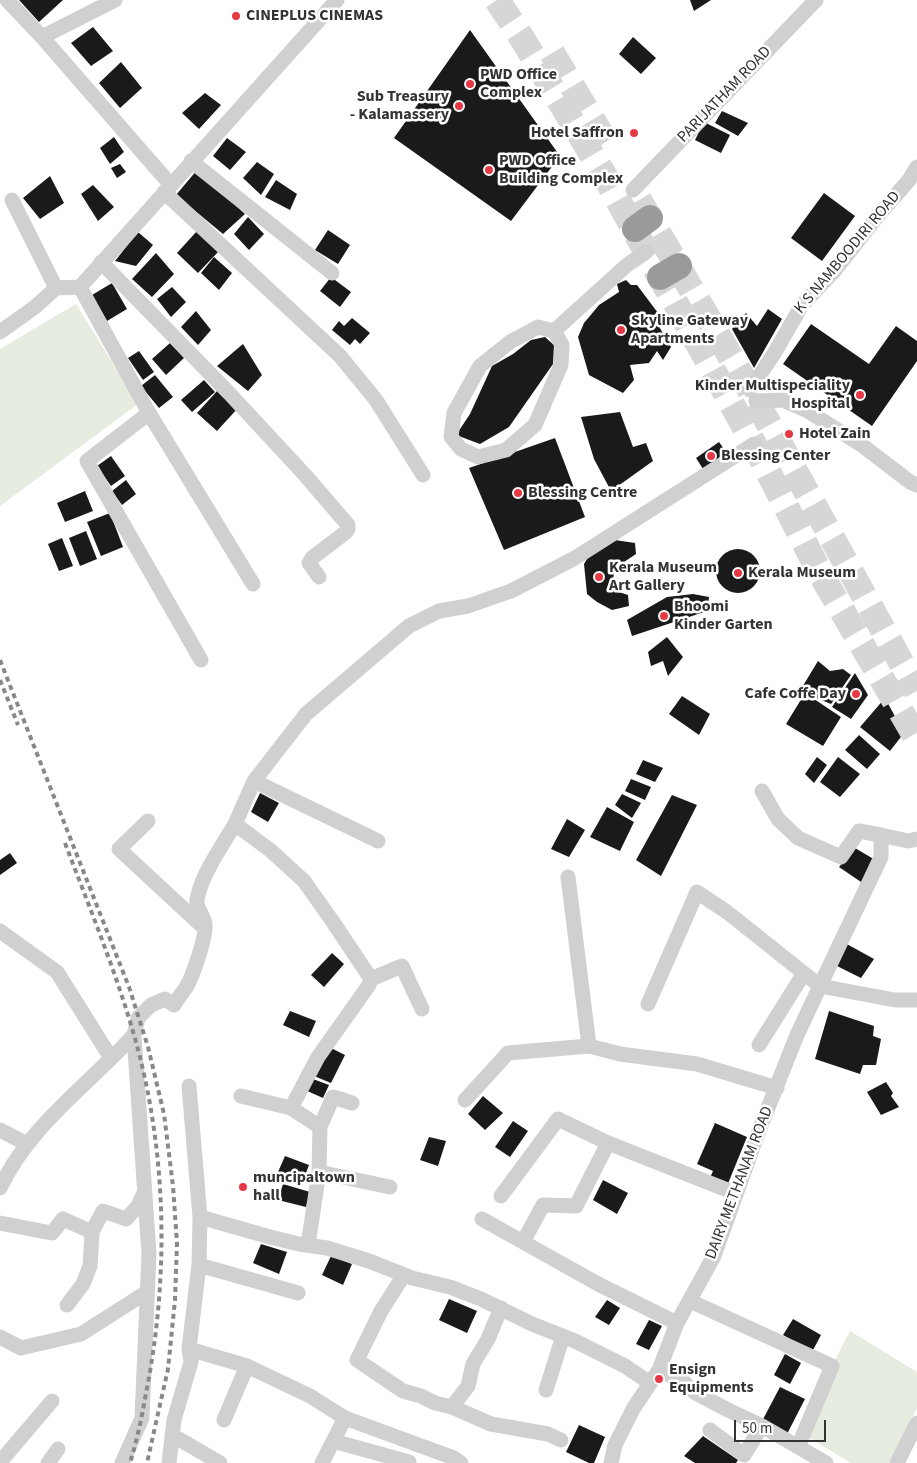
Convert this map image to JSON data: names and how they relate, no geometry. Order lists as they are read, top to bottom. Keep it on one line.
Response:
{"streets":{"street":["PARIJATHAM ROAD","K S NAMBOODIRI ROAD","DAIRY METHANAM ROAD"]},"places":["CINEPLUS CINEMAS","PWD Office Complex","Sub Treasury - Kalamassery","Hotel Saffron","PWD Office Building Complex","Skyline Gateway Apartments","Kinder Multispeciality Hospital","Hotel Zain","Blessing Center","Blessing Centre","Kerala Museum","Kerala Museum Art Gallery","Bhoomi Kinder Garten","Cafe Coffe Day","muncipaltown hall","Ensign Equipments"],"scale_bar":"50 m"}
